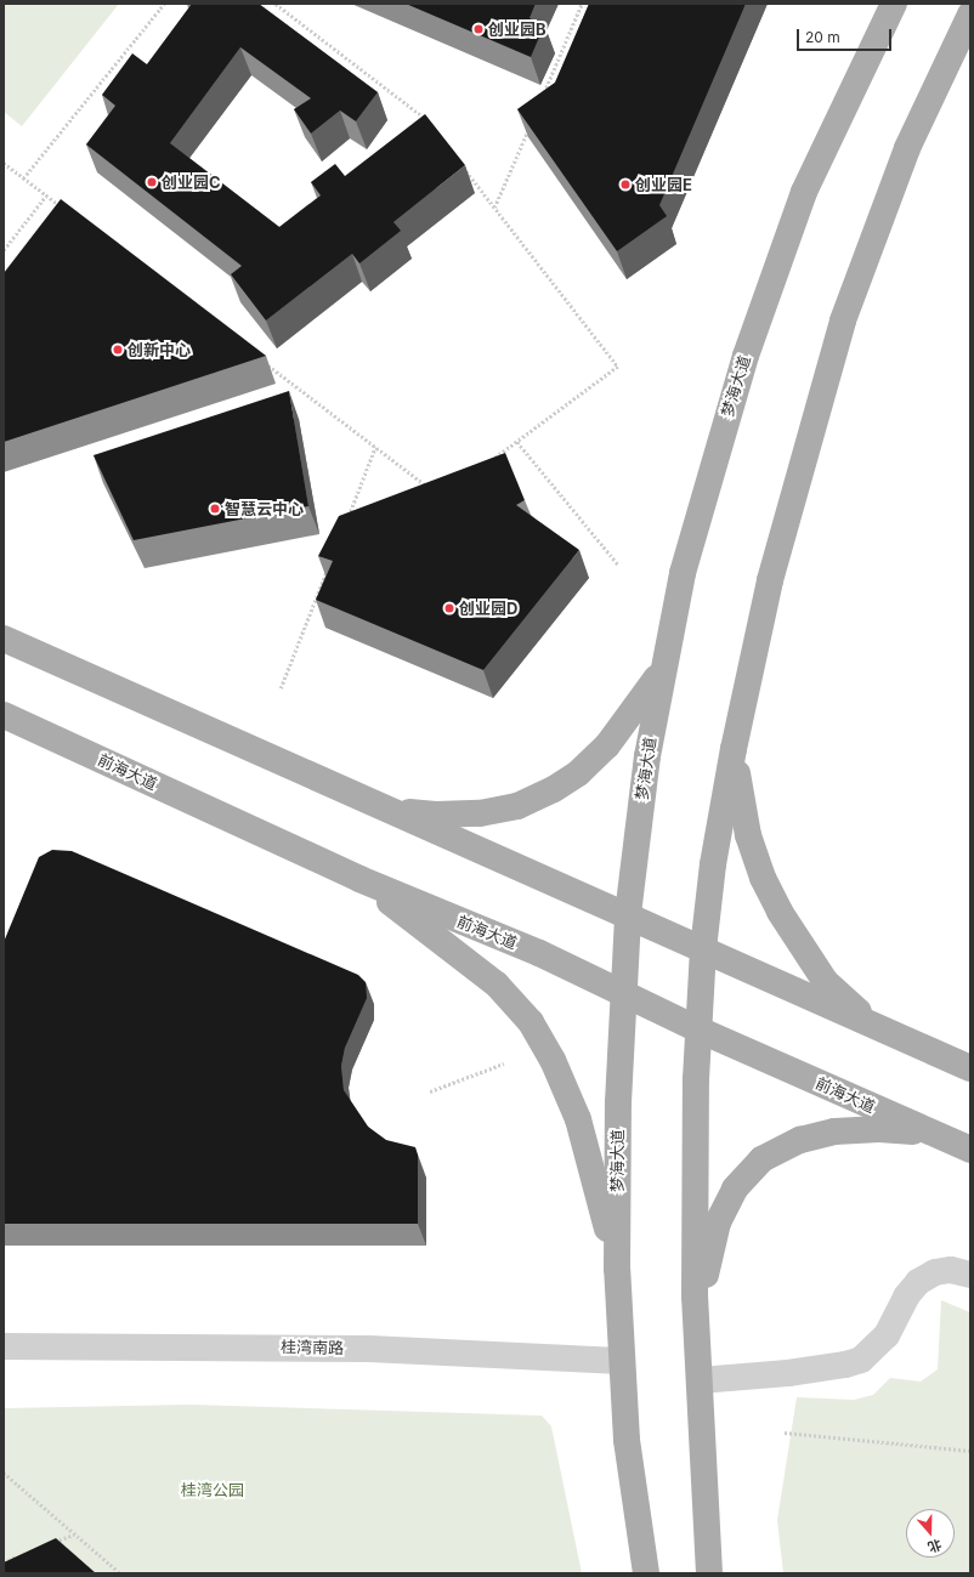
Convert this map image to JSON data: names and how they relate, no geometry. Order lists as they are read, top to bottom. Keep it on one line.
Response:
{"streets":{"main road":["梦海大道","前海大道"],"street":["桂湾南路"]},"crossings":[["梦海大道","前海大道"],["梦海大道","桂湾南路"]],"parks":["桂湾公园"],"places":["创业园B","创业园C","创业园E","创新中心","智慧云中心","创业园D"],"scale_bar":"20 m","north":"bottom"}
